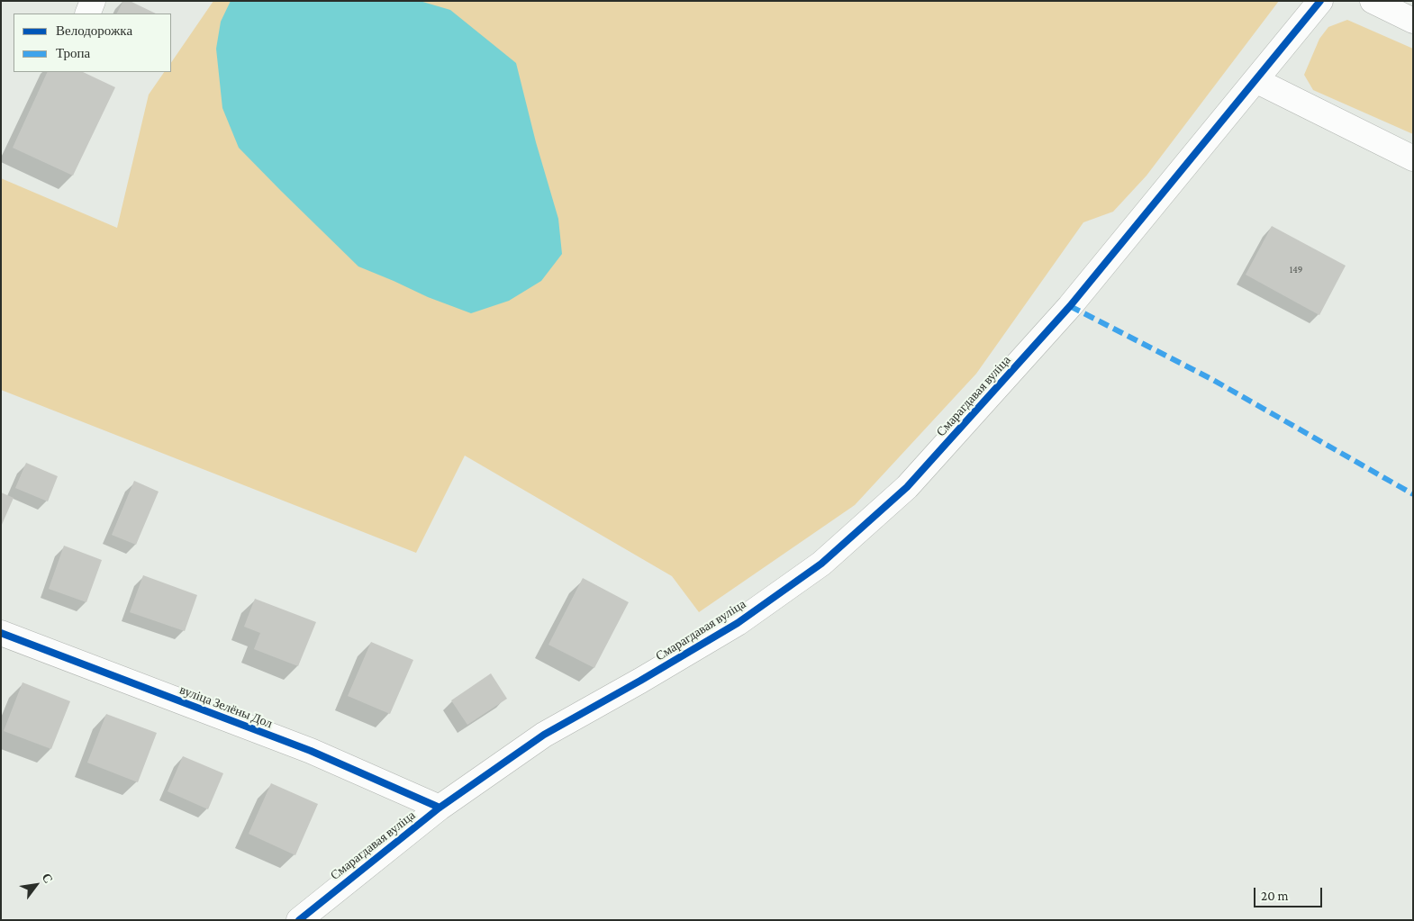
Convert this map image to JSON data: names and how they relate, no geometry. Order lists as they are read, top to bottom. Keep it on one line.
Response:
{"streets":{"street":["Смарагдавая вуліца","вуліца Зелёны Дол"]},"crossings":[["Смарагдавая вуліца","вуліца Зелёны Дол"]],"house_numbers":["149"],"legend":["Велодорожка","Тропа"],"scale_bar":"20 m","north":"top right"}
